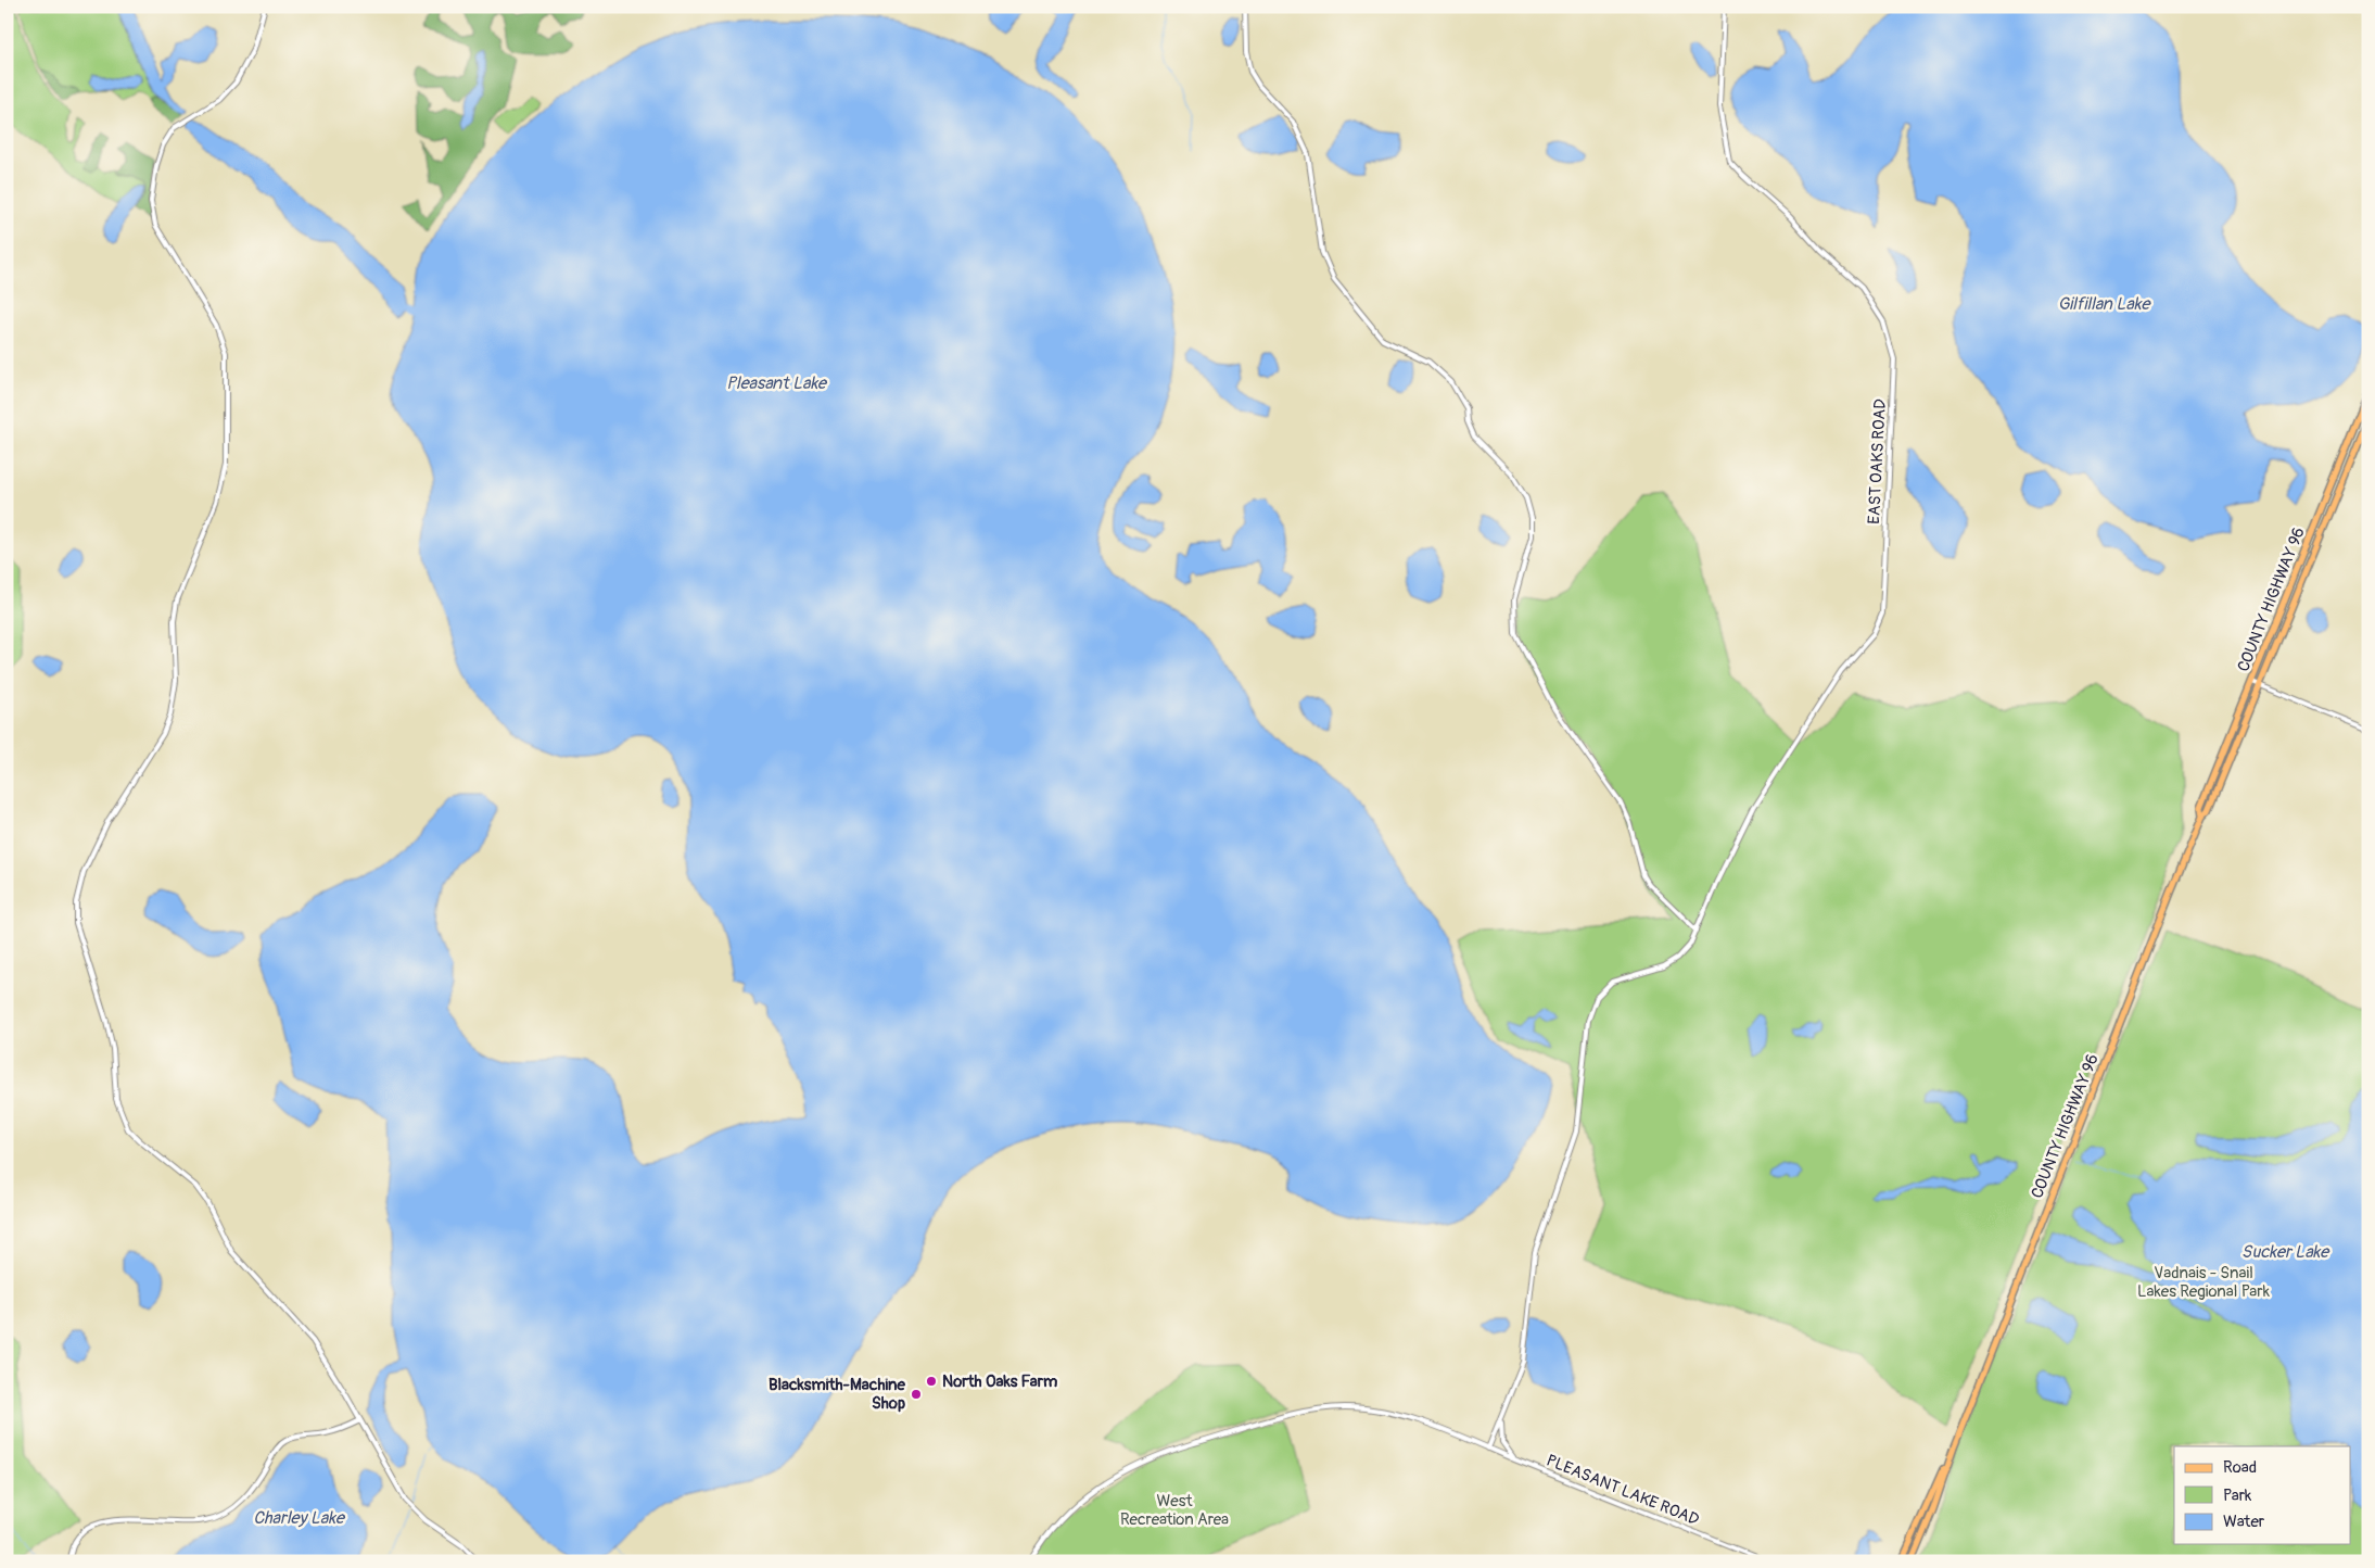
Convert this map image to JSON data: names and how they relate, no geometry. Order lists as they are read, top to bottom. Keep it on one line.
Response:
{"streets":{"main road":["COUNTY HIGHWAY 96"],"street":["EAST OAKS ROAD","PLEASANT LAKE ROAD"]},"crossings":[["EAST OAKS ROAD","PLEASANT LAKE ROAD"]],"water":["Gilfillan Lake","Pleasant Lake","Sucker Lake","Charley Lake"],"parks":["Vadnais - Snail Lakes Regional Park","West Recreation Area"],"places":["North Oaks Farm","Blacksmith-Machine Shop"],"legend":["Road","Park","Water"]}
